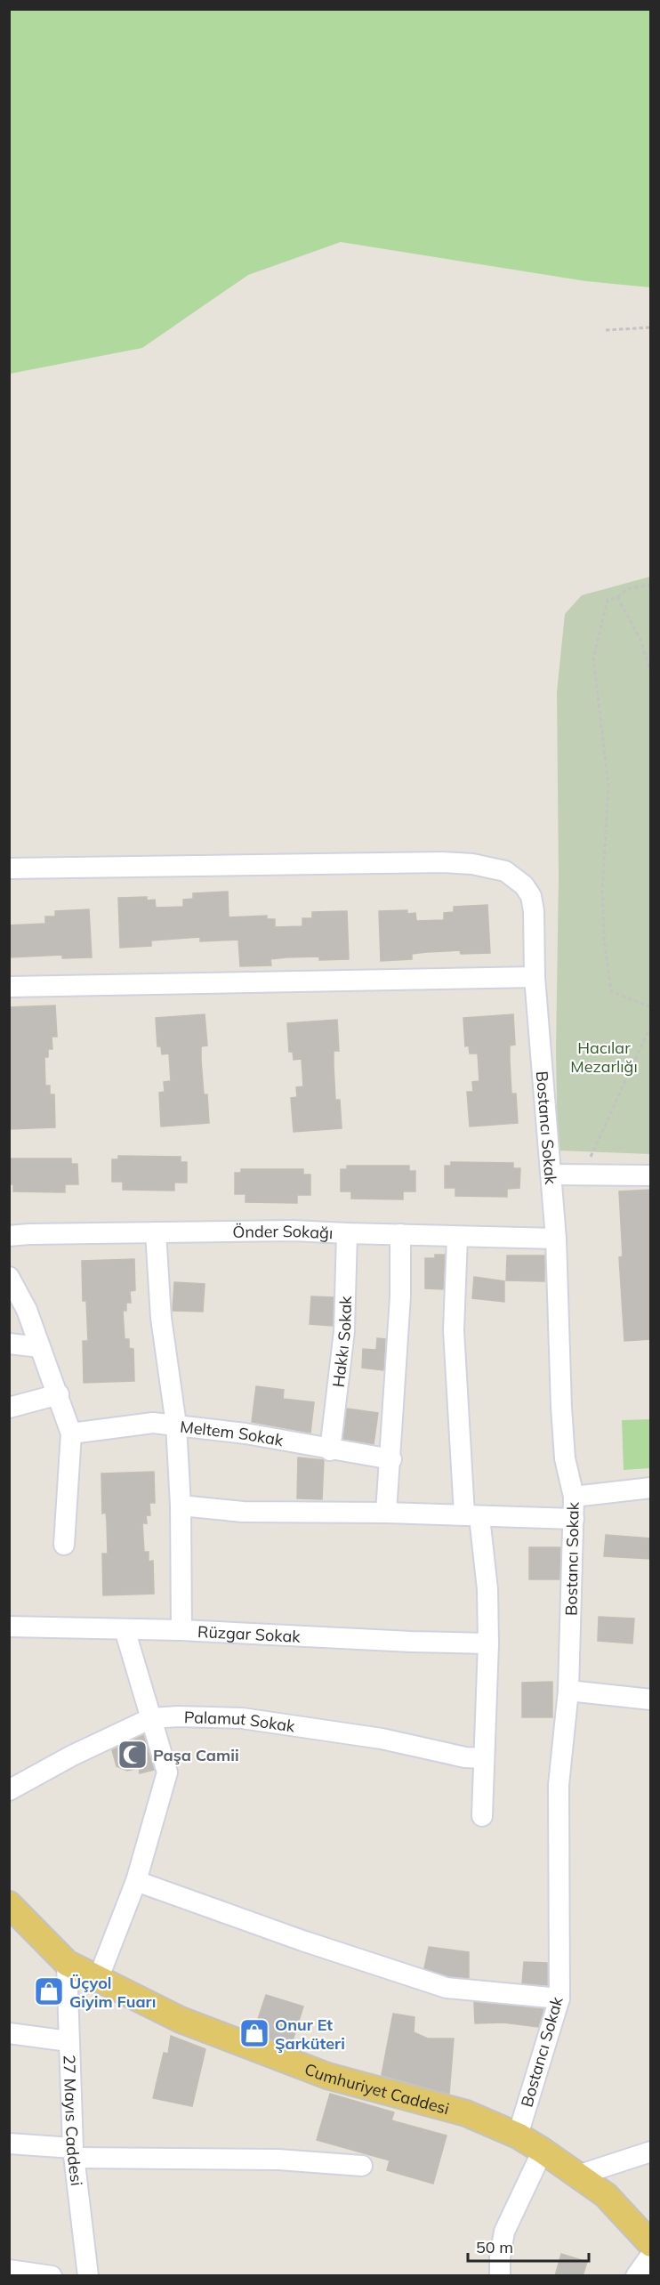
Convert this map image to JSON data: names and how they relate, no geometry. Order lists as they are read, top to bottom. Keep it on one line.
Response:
{"streets":{"main road":["Cumhuriyet Caddesi"],"street":["Bostancı Sokak","Önder Sokağı","Hakkı Sokak","Meltem Sokak","Rüzgar Sokak","Palamut Sokak","27 Mayıs Caddesi"]},"crossings":[["Bostancı Sokak","Önder Sokağı"],["Bostancı Sokak","Cumhuriyet Caddesi"],["Önder Sokağı","Hakkı Sokak"],["Hakkı Sokak","Meltem Sokak"],["Cumhuriyet Caddesi","27 Mayıs Caddesi"]],"parks":["Hacılar Mezarlığı"],"places":{"mosque":["Paşa Camii"],"shop":["Üçyol Giyim Fuarı","Onur Et Şarküteri"]},"scale_bar":"50 m"}
